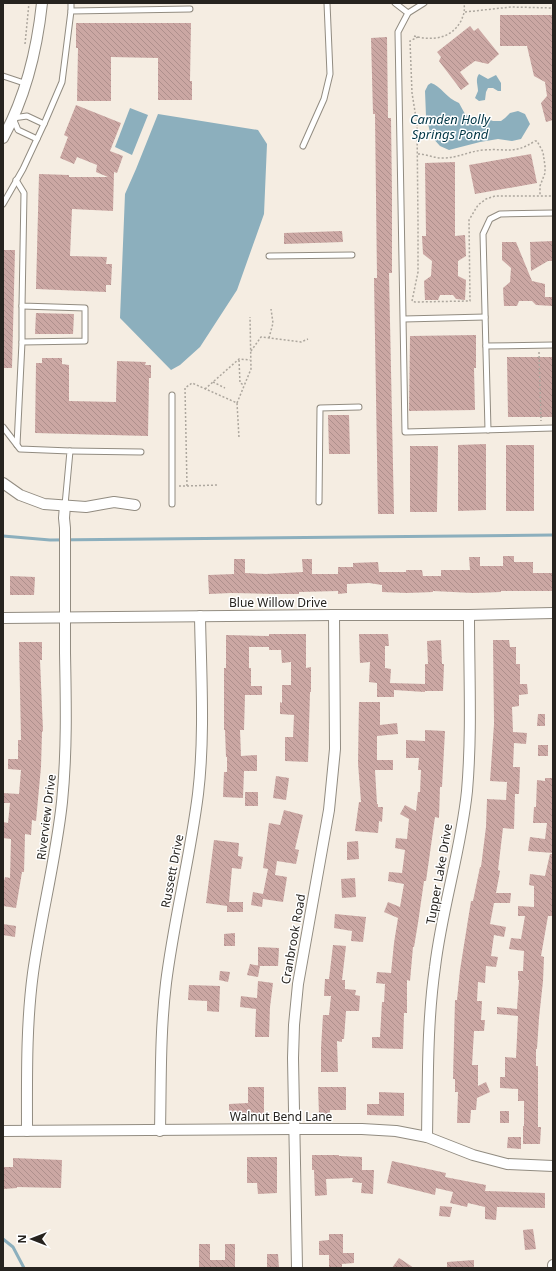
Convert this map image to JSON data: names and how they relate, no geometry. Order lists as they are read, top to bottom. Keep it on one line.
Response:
{"streets":{"street":["Blue Willow Drive","Riverview Drive","Russett Drive","Tupper Lake Drive","Cranbrook Road","Walnut Bend Lane"]},"crossings":[["Blue Willow Drive","Riverview Drive"],["Blue Willow Drive","Russett Drive"],["Blue Willow Drive","Tupper Lake Drive"],["Blue Willow Drive","Cranbrook Road"],["Riverview Drive","Walnut Bend Lane"],["Russett Drive","Walnut Bend Lane"],["Tupper Lake Drive","Walnut Bend Lane"],["Cranbrook Road","Walnut Bend Lane"]],"water":["Camden Holly Springs Pond"],"north":"left"}
